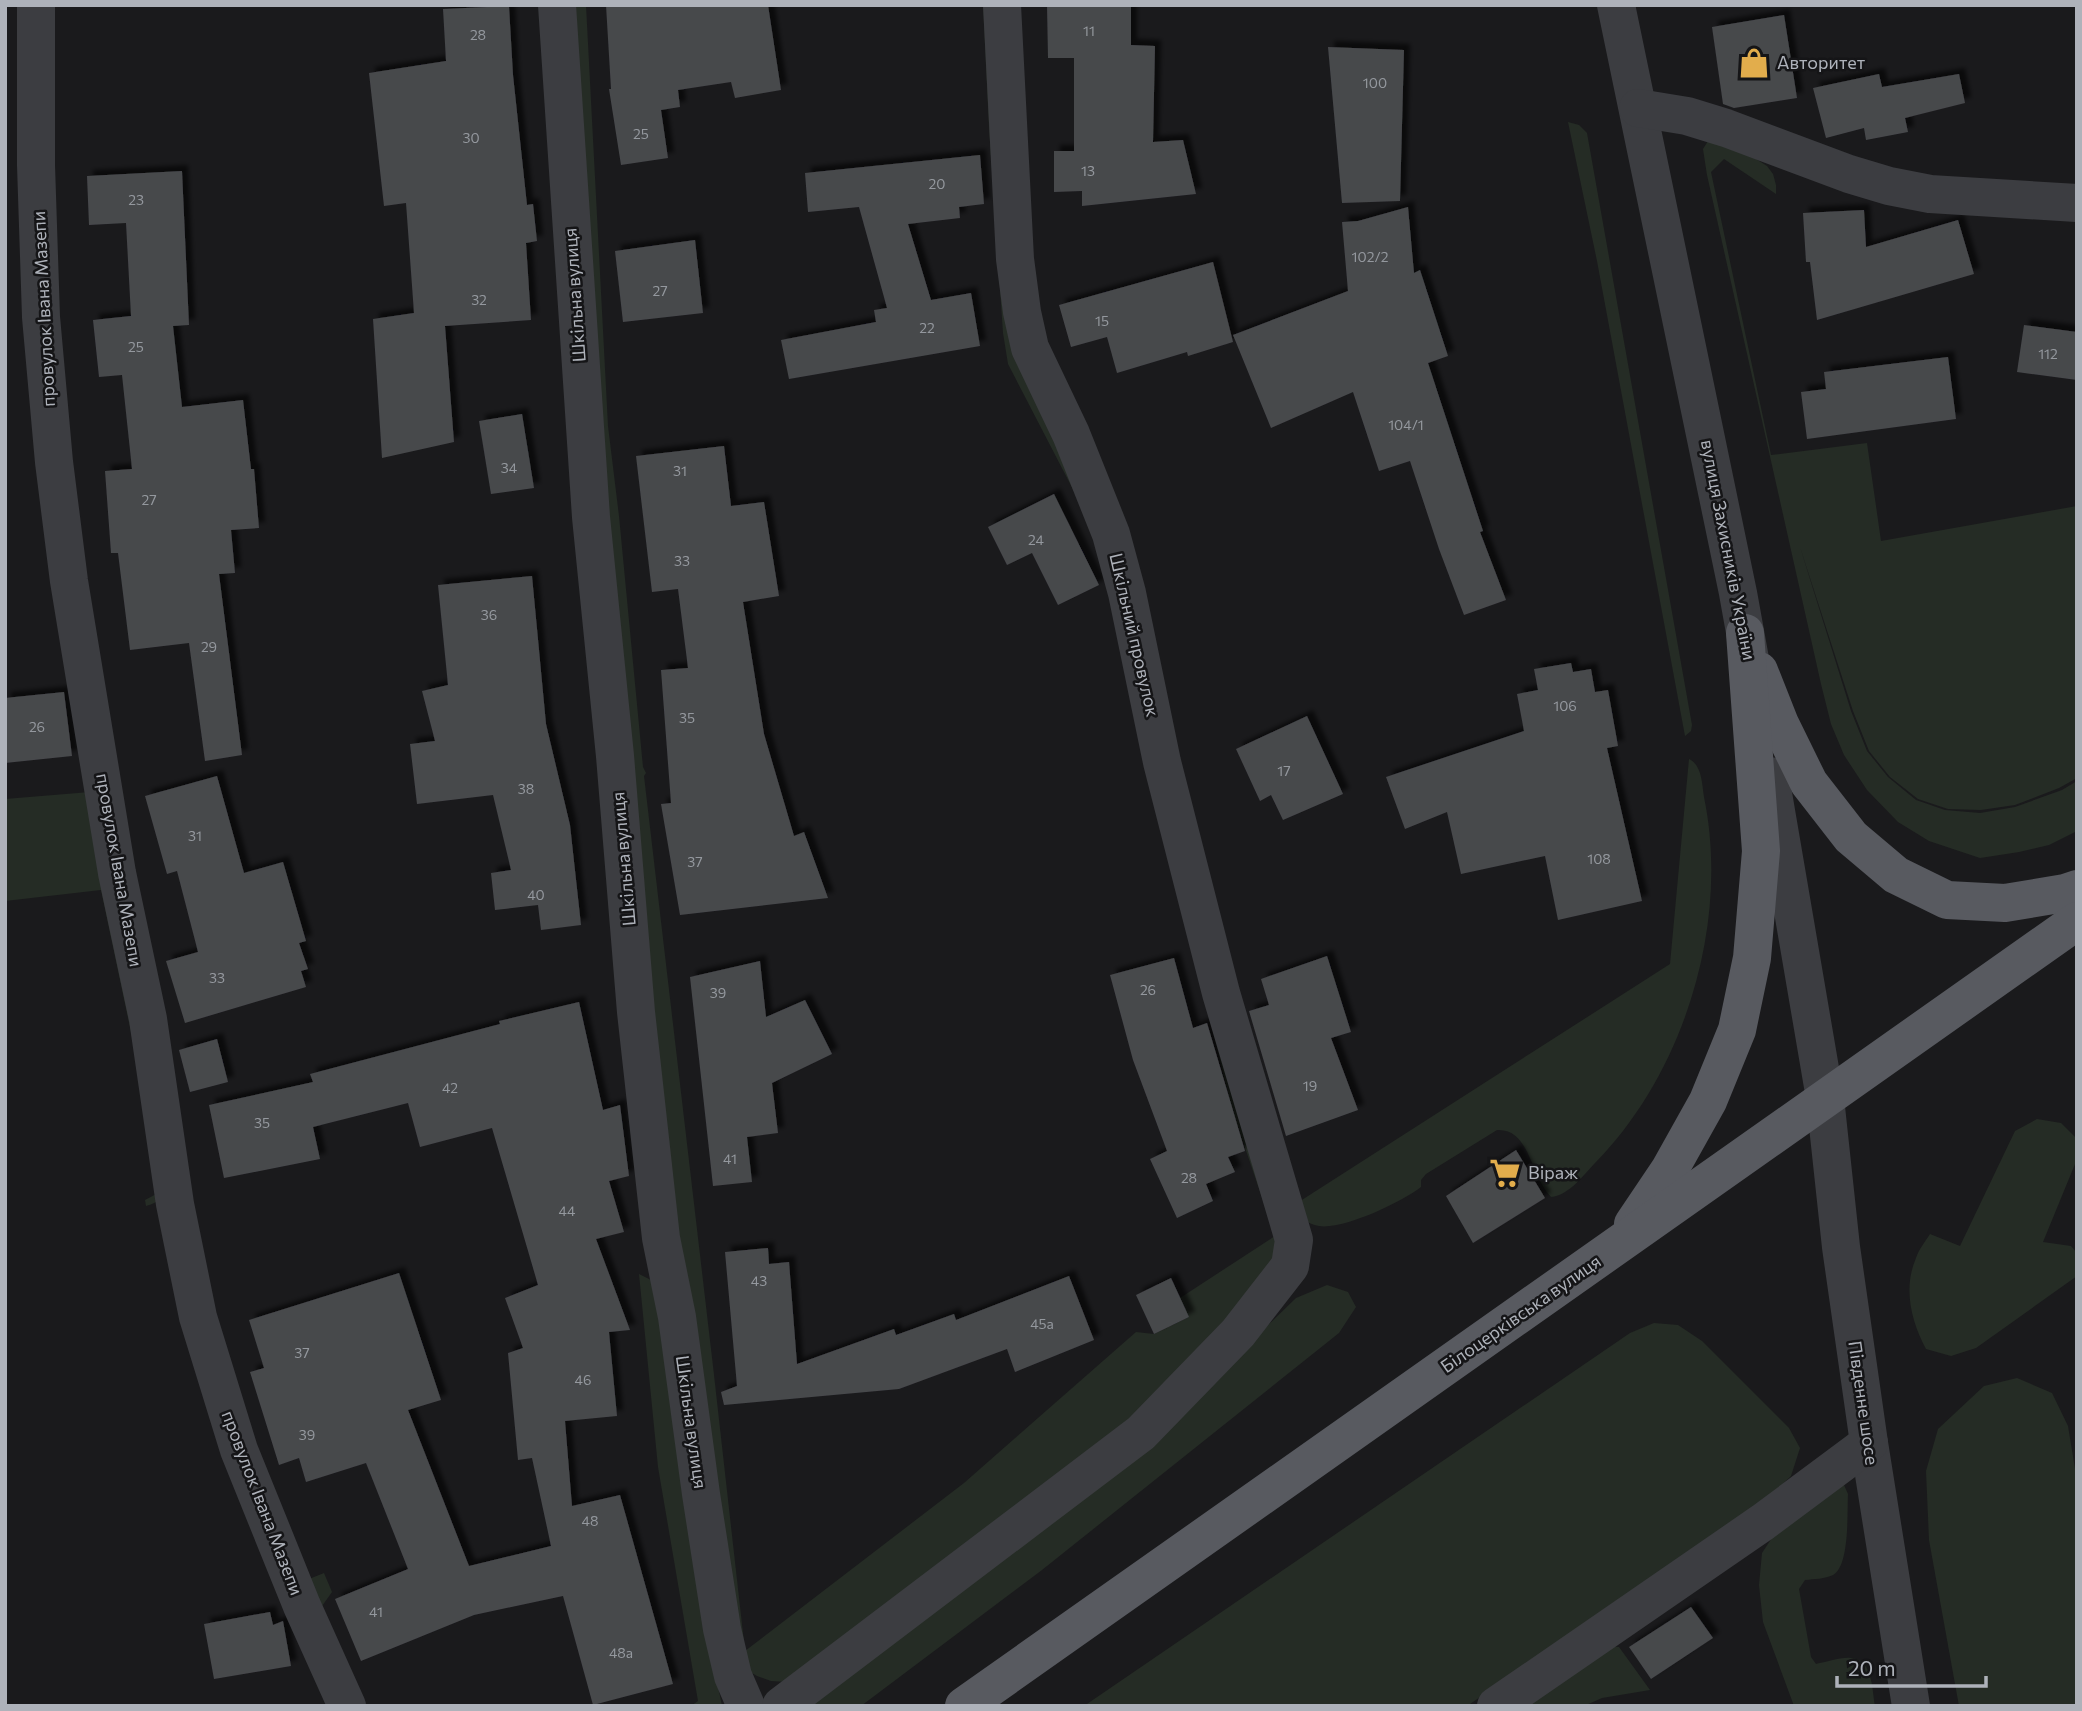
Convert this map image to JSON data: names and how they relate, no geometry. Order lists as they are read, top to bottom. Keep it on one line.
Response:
{"streets":{"main road":["Білоцерківська вулиця"],"street":["Шкільна вулиця","провулок Івана Мазепи","вулиця Захисників України","Шкільний провулок","Південне шосе"]},"crossings":[["вулиця Захисників України","Білоцерківська вулиця"],["вулиця Захисників України","Південне шосе"],["Білоцерківська вулиця","Південне шосе"]],"places":{"shop":["Авторитет"],"supermarket":["Віраж"]},"house_numbers":["11","28","100","25","30","13","20","23","102/2","27","32","15","22","25","112","104/1","34","31","27","24","33","36","29","106","35","26","17","38","31","108","37","40","33","26","39","19","42","35","41","28","44","43","45а","37","46","39","48","41","48а"],"scale_bar":"20 m"}
